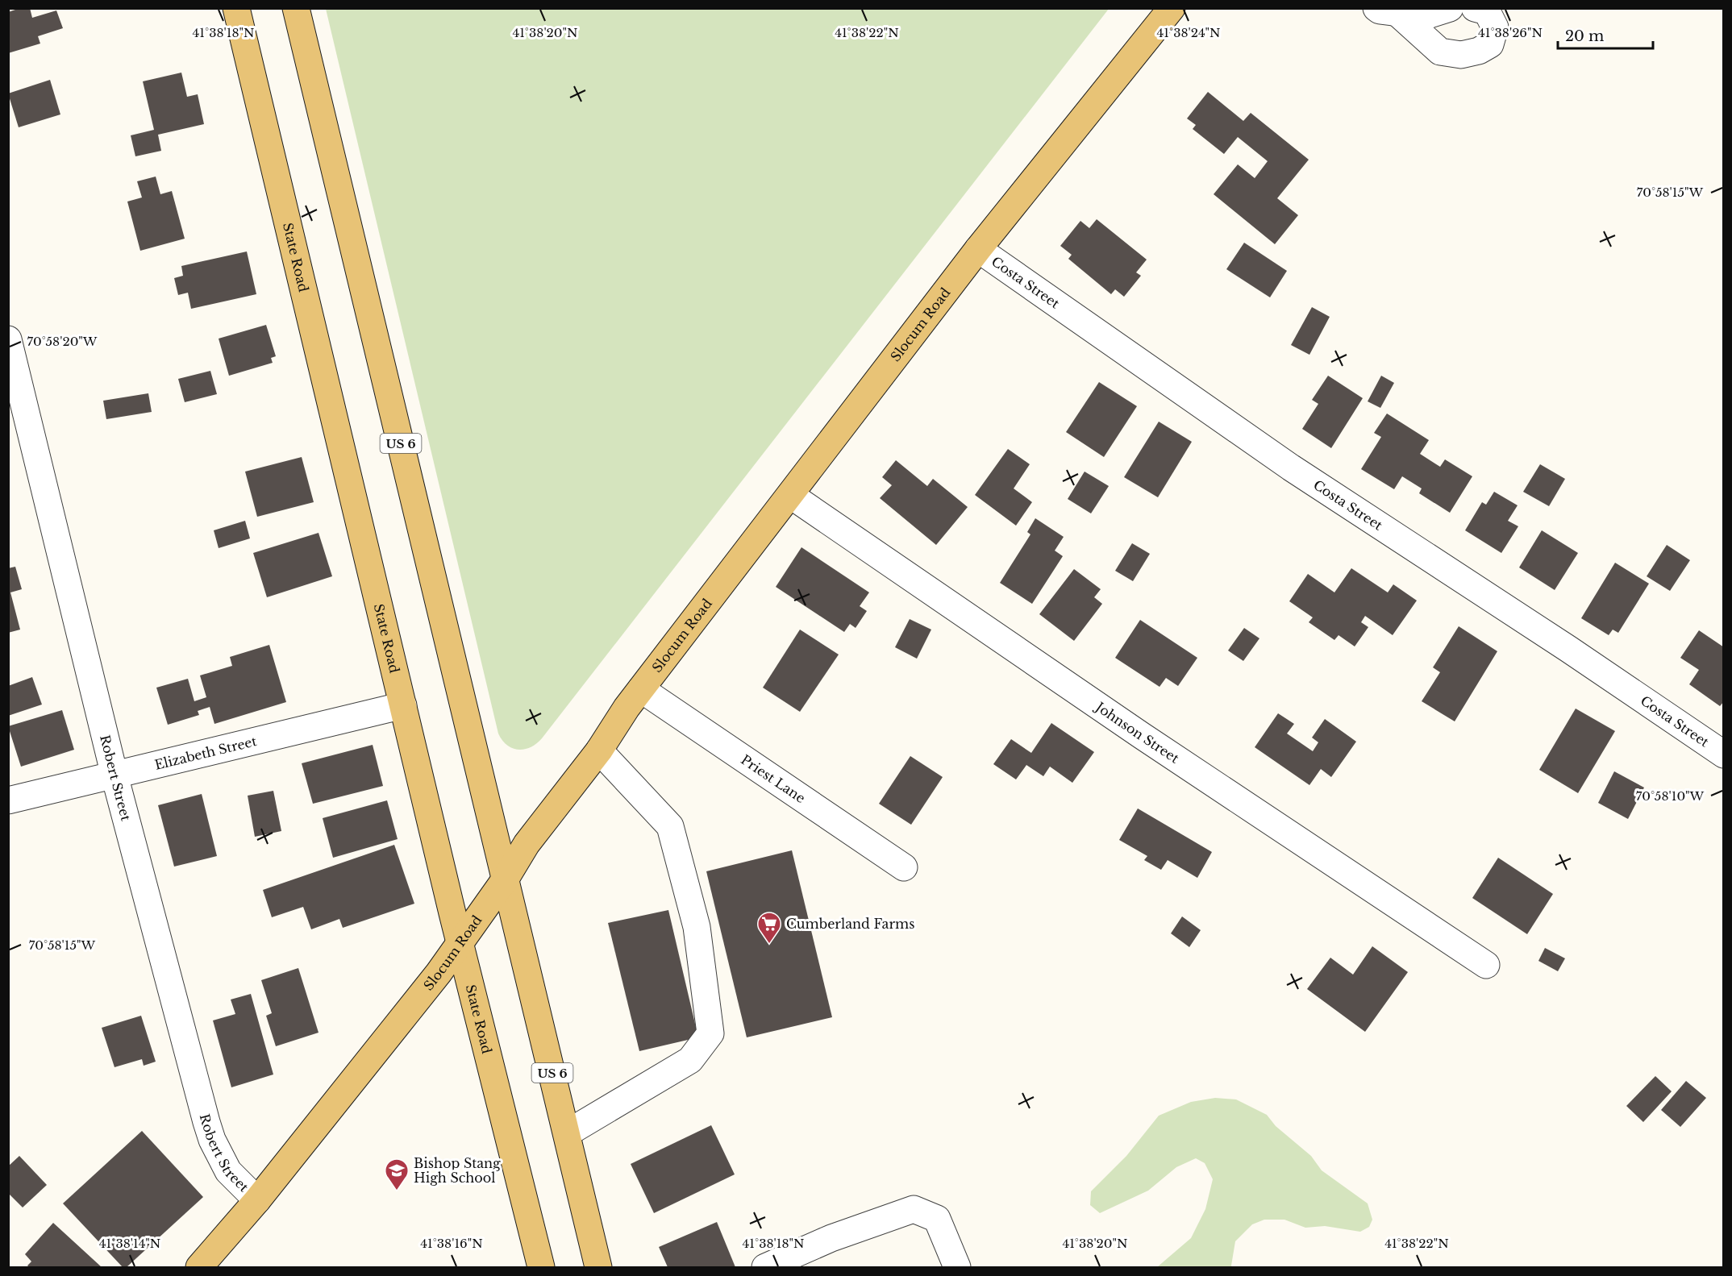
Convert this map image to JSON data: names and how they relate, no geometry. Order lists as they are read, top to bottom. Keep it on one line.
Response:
{"streets":{"main road":["State Road","Slocum Road","US 6"],"street":["Costa Street","Johnson Street","Elizabeth Street","Robert Street","Priest Lane"]},"crossings":[["State Road","Slocum Road"],["State Road","Elizabeth Street"],["Costa Street","Slocum Road"],["Slocum Road","US 6"],["Slocum Road","Johnson Street"],["Slocum Road","Robert Street"],["Slocum Road","Priest Lane"],["Elizabeth Street","Robert Street"]],"places":{"supermarket":["Cumberland Farms"],"school or university":["Bishop Stang High School"]},"scale_bar":"20 m","coordinates":["41°38'18\"N","41°38'20\"N","41°38'22\"N","41°38'24\"N","41°38'26\"N","70°58'15\"W","70°58'20\"W","70°58'10\"W","41°38'14\"N","41°38'16\"N"]}
